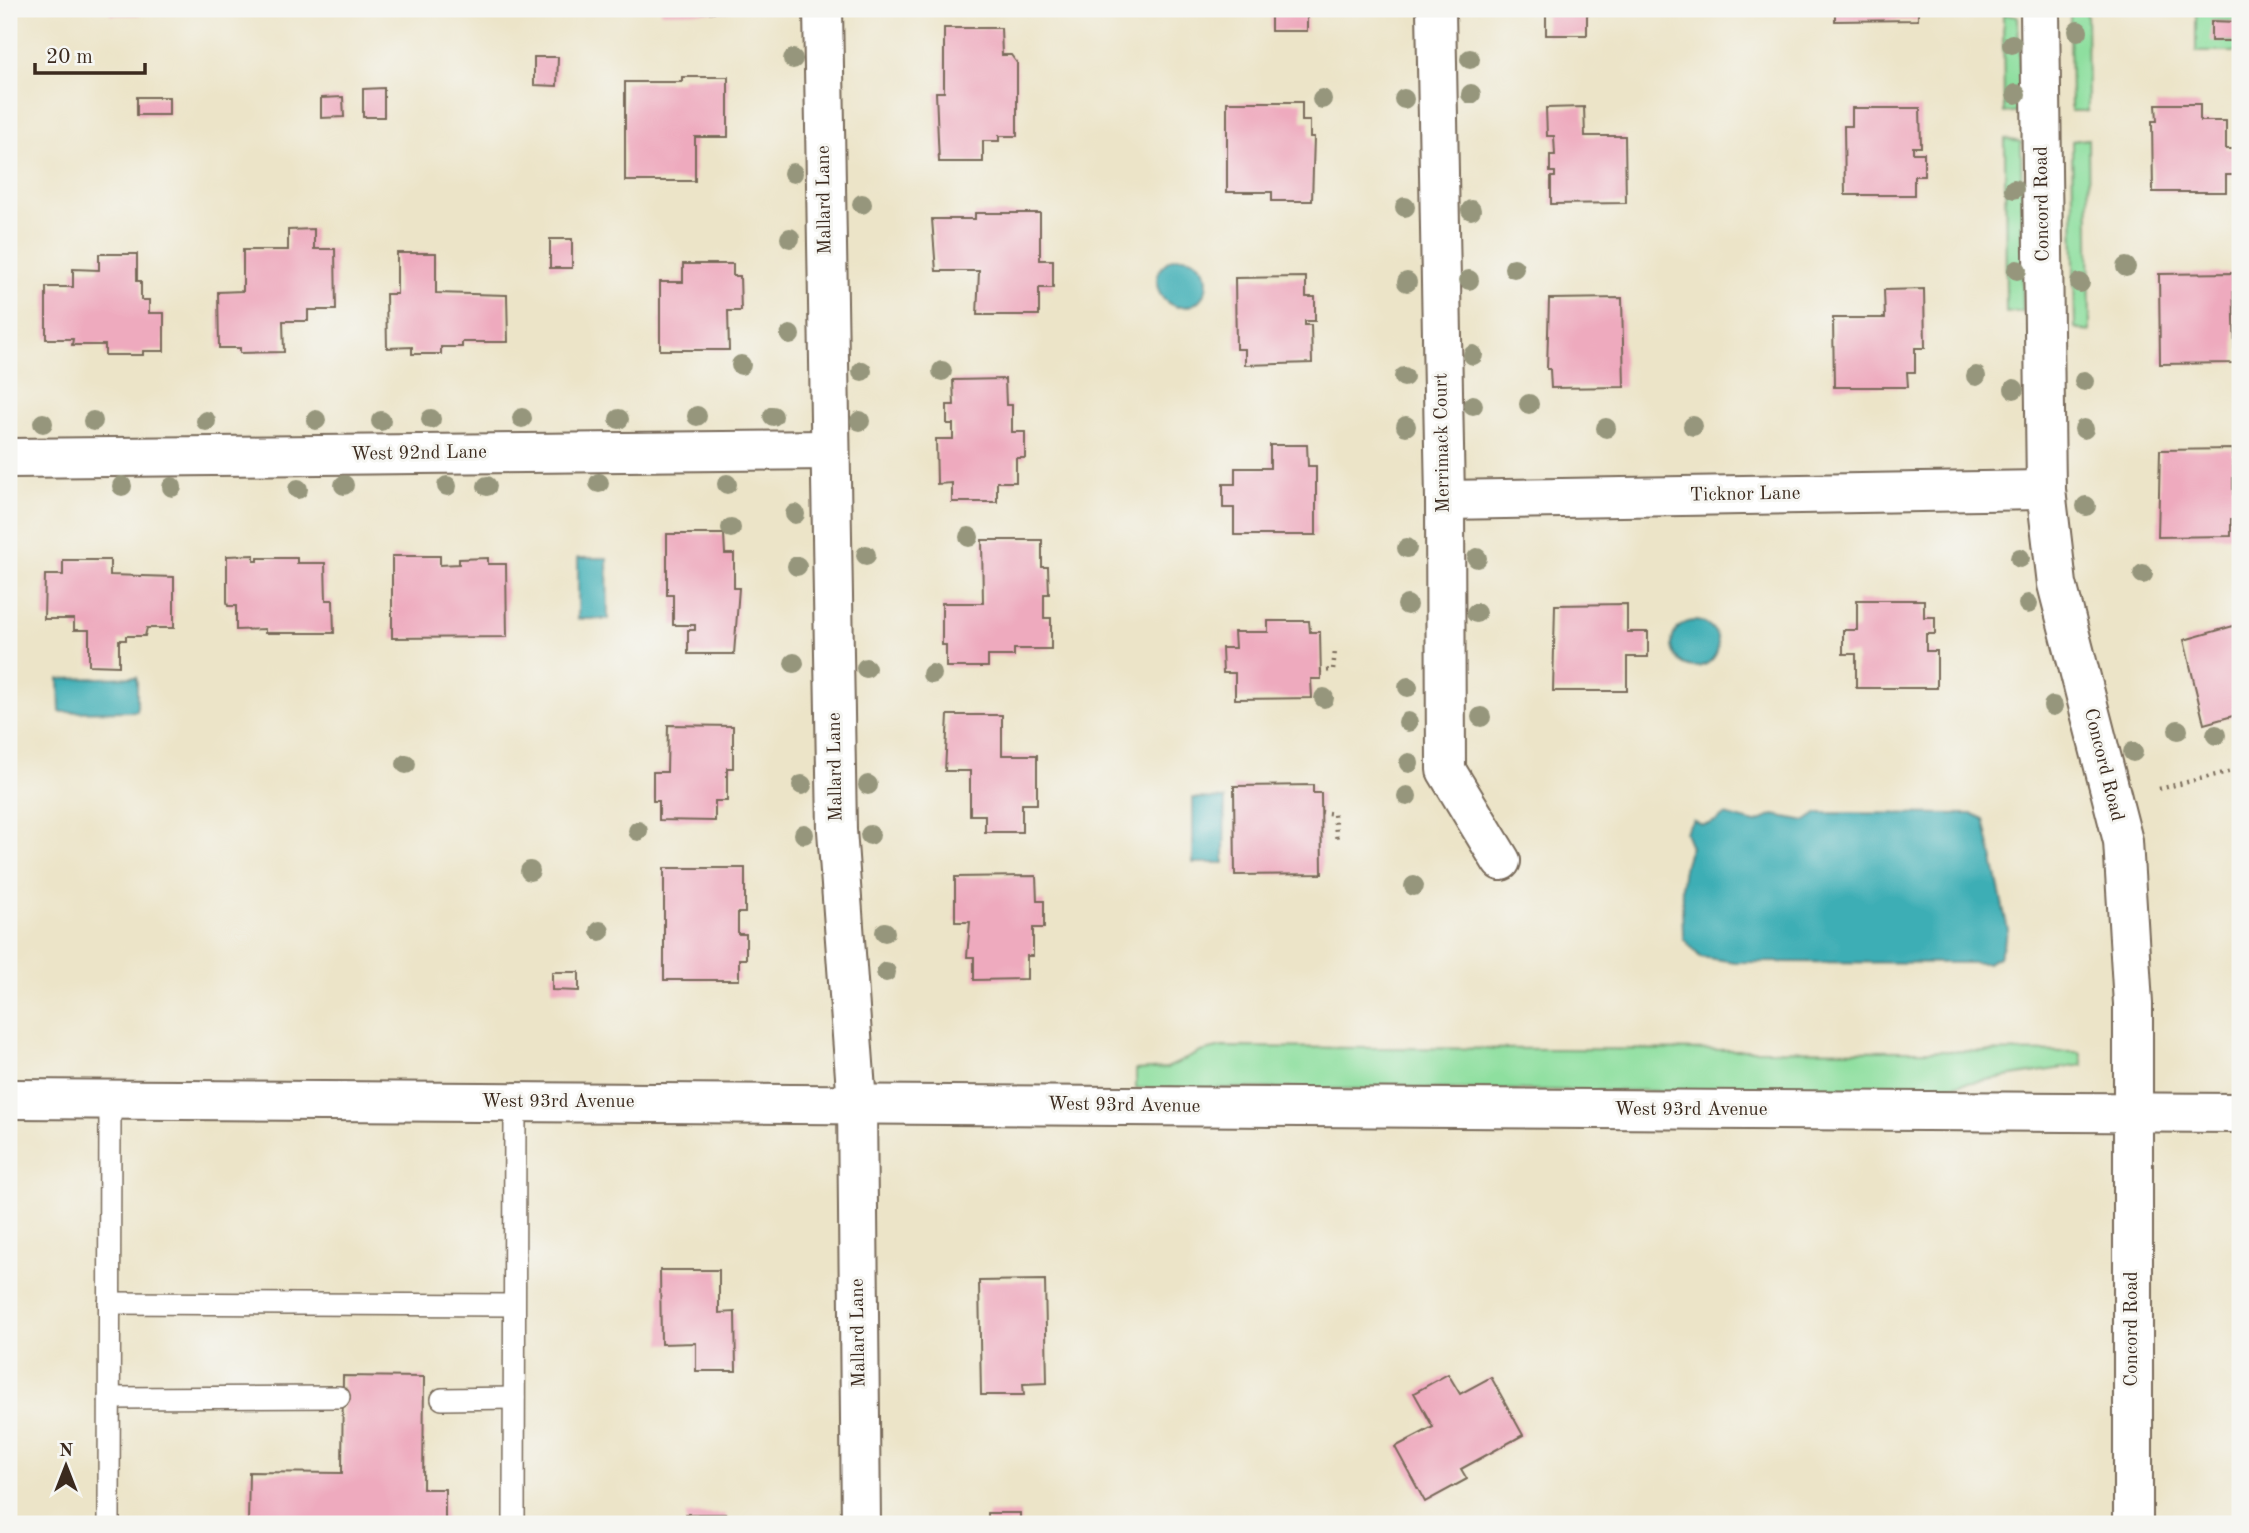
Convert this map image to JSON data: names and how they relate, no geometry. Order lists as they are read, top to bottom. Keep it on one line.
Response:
{"streets":{"street":["Mallard Lane","Concord Road","Merrimack Court","West 92nd Lane","Ticknor Lane","West 93rd Avenue"]},"crossings":[["Mallard Lane","West 92nd Lane"],["Mallard Lane","West 93rd Avenue"],["Concord Road","Ticknor Lane"],["Concord Road","West 93rd Avenue"],["Merrimack Court","Ticknor Lane"]],"scale_bar":"20 m","north":"top"}
